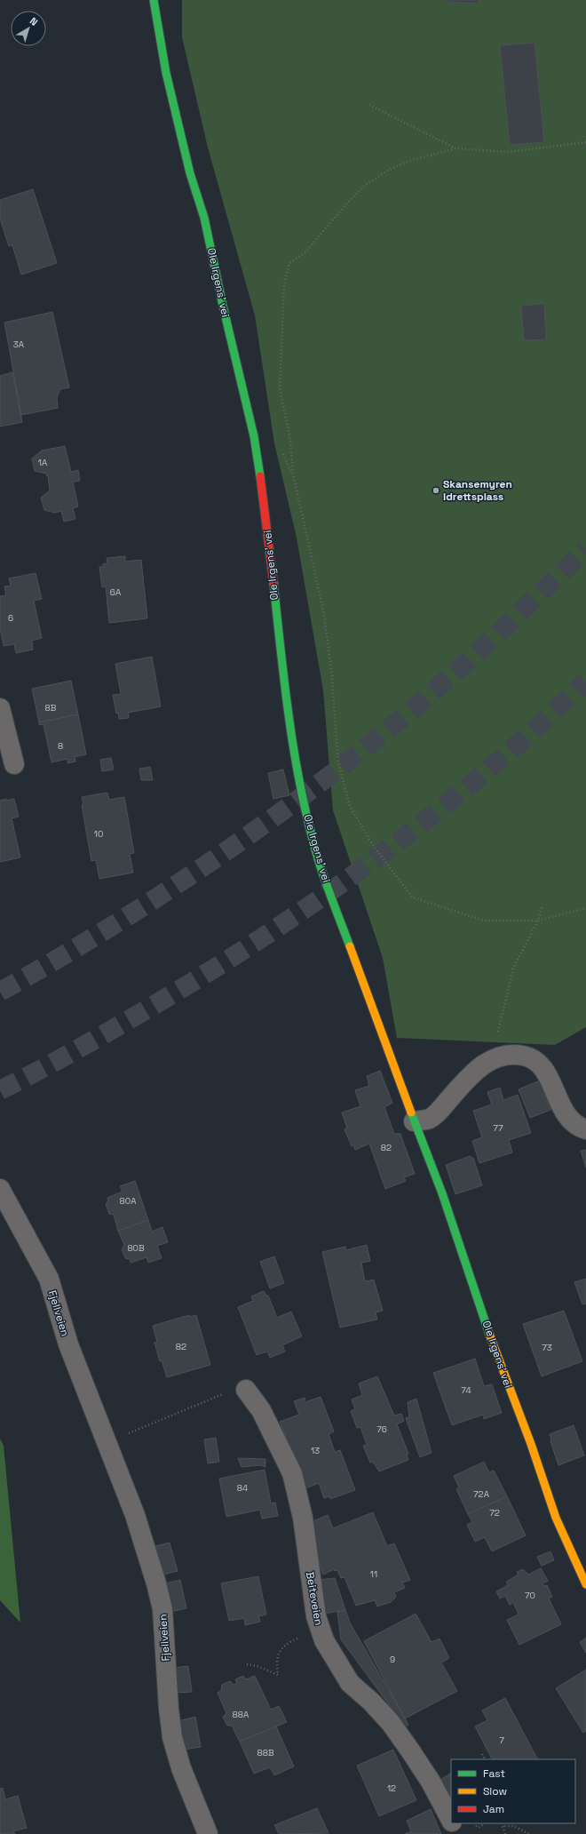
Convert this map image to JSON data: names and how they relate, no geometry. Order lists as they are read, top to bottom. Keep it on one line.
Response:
{"streets":{"street":["Ole Irgens' vei","Fjellveien","Beiteveien"]},"places":["Skansemyren idrettsplass"],"house_numbers":["3A","1A","6A","6","8B","8","10","77","82","80A","80B","82","73","74","76","13","84","72A","72","11","70","9","88A","7","88B","12"],"legend":["Fast","Slow","Jam"],"north":"top right"}
